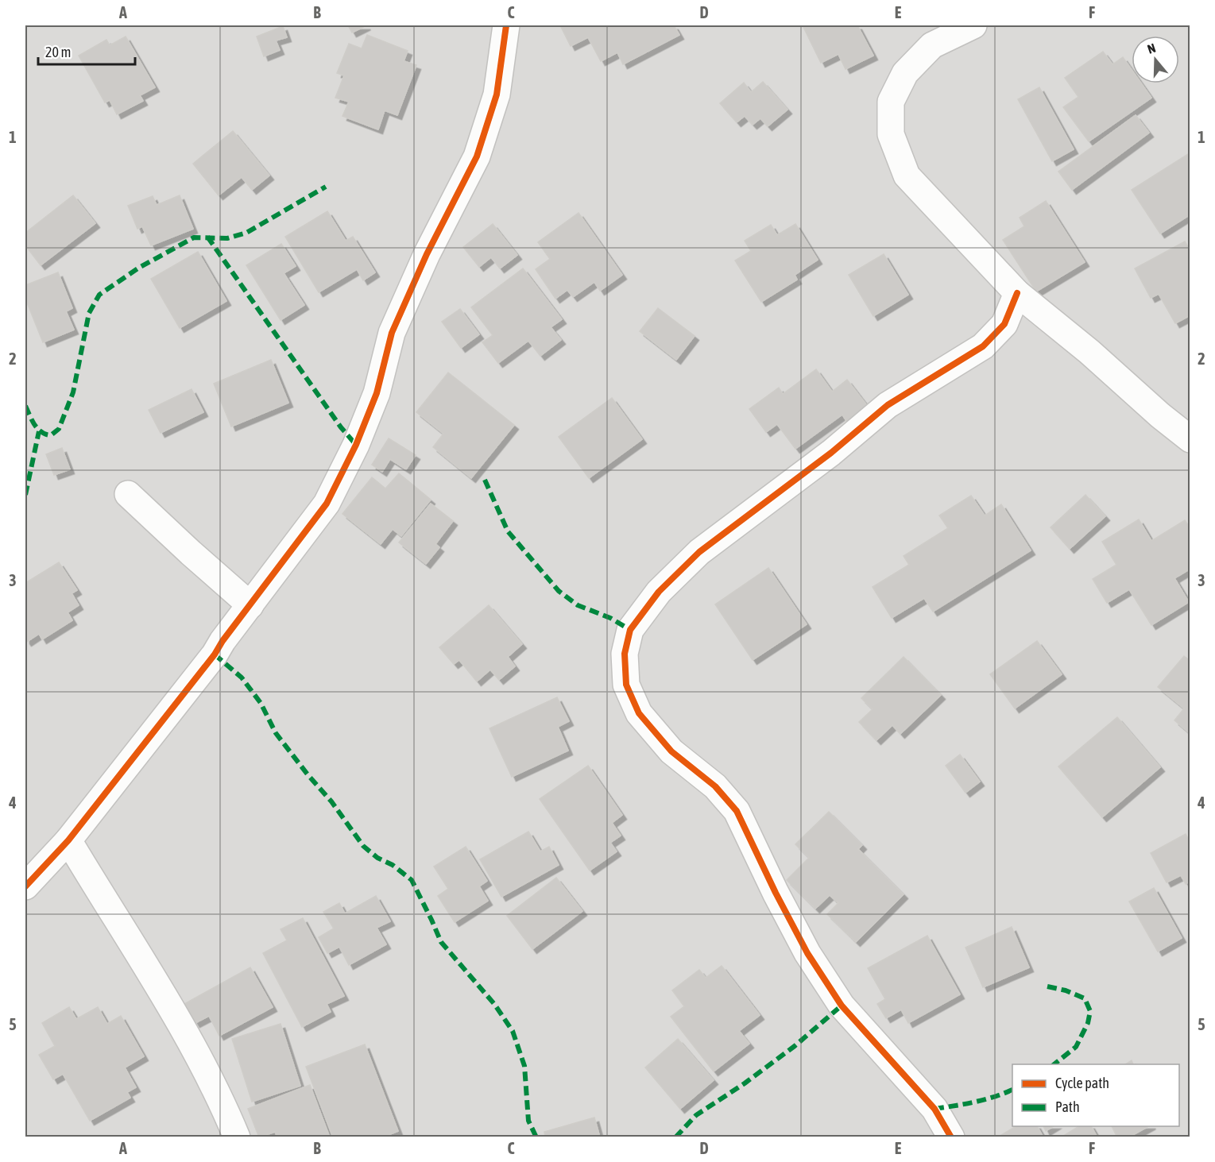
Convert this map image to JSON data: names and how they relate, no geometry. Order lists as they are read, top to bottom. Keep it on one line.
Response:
{"legend":["Cycle path","Path"],"scale_bar":"20 m","north":"top","grid":{"columns":["A","B","C","D","E","F"],"rows":["1","2","3","4","5"]}}
